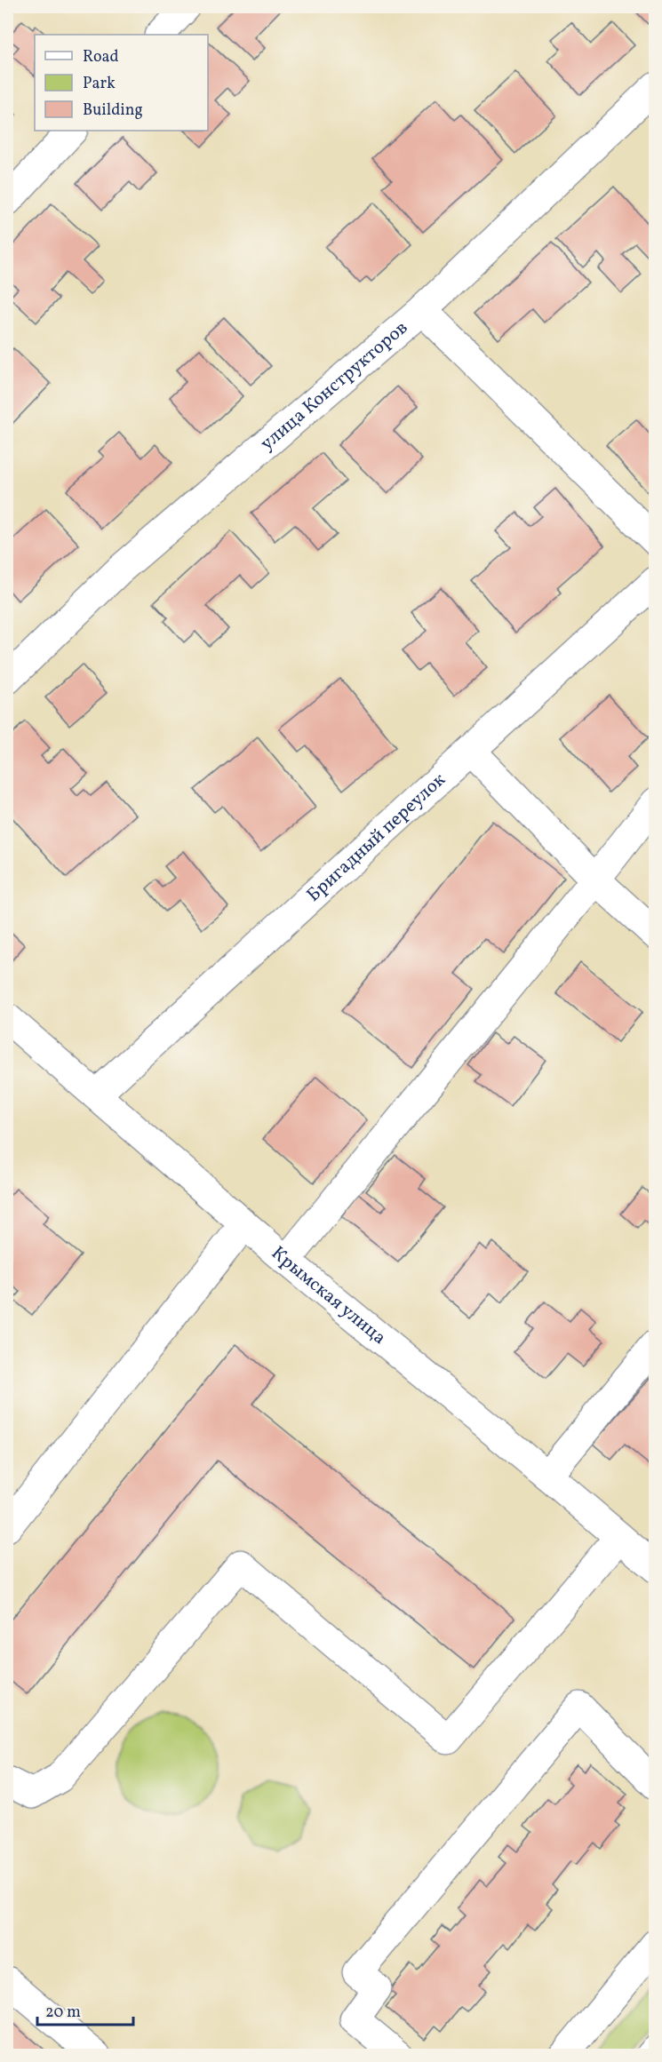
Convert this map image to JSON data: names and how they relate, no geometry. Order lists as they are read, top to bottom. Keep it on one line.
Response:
{"streets":{"street":["улица Конструкторов","Бригадный переулок","Крымская улица"]},"crossings":[["Бригадный переулок","Крымская улица"]],"legend":["Road","Park","Building"],"scale_bar":"20 m"}
